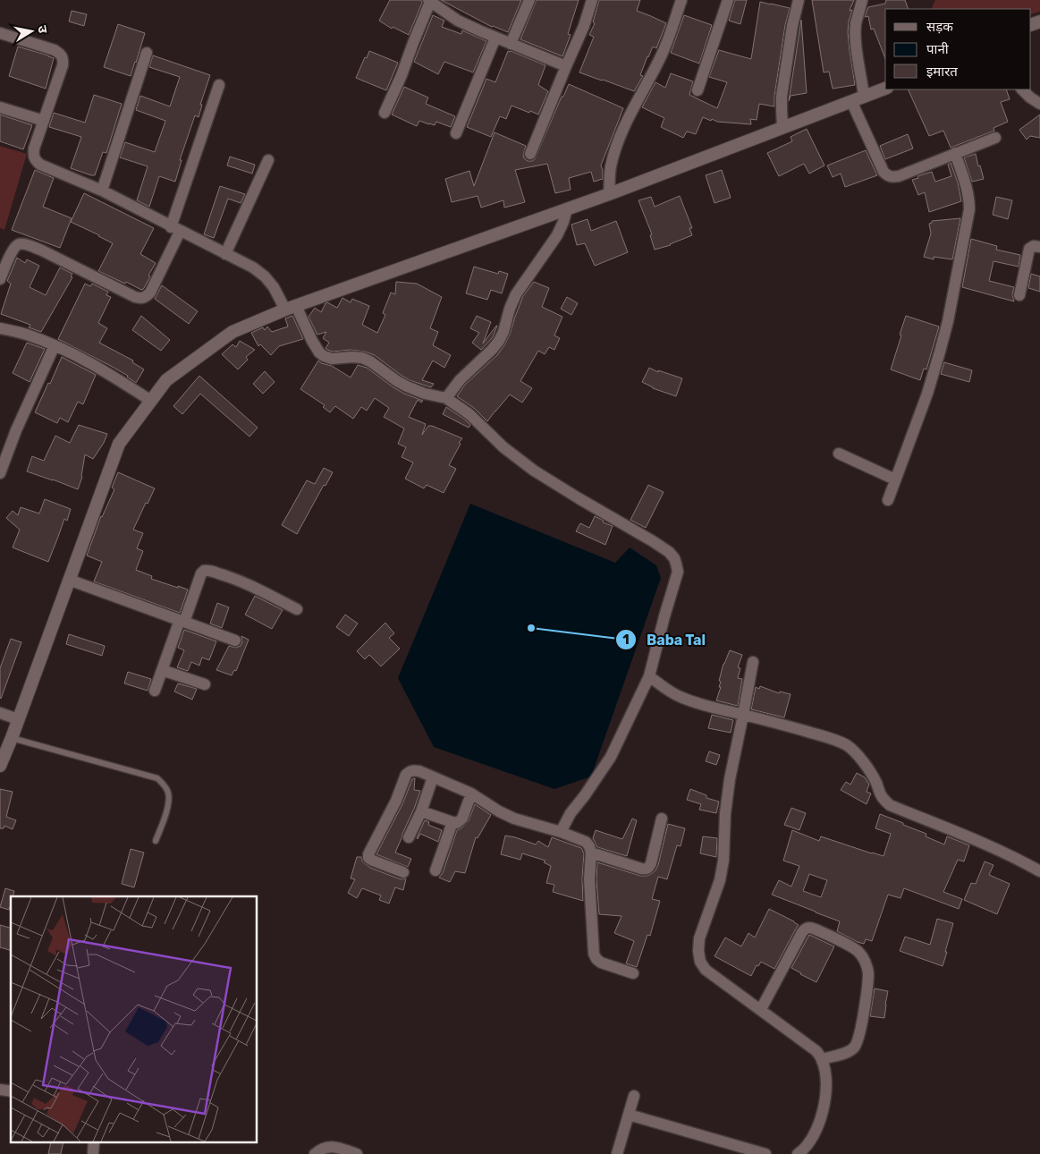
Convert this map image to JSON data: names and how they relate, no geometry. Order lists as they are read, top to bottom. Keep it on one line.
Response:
{"places":["Baba Tal"],"legend":["सड़क","पानी","इमारत"],"north":"right"}
